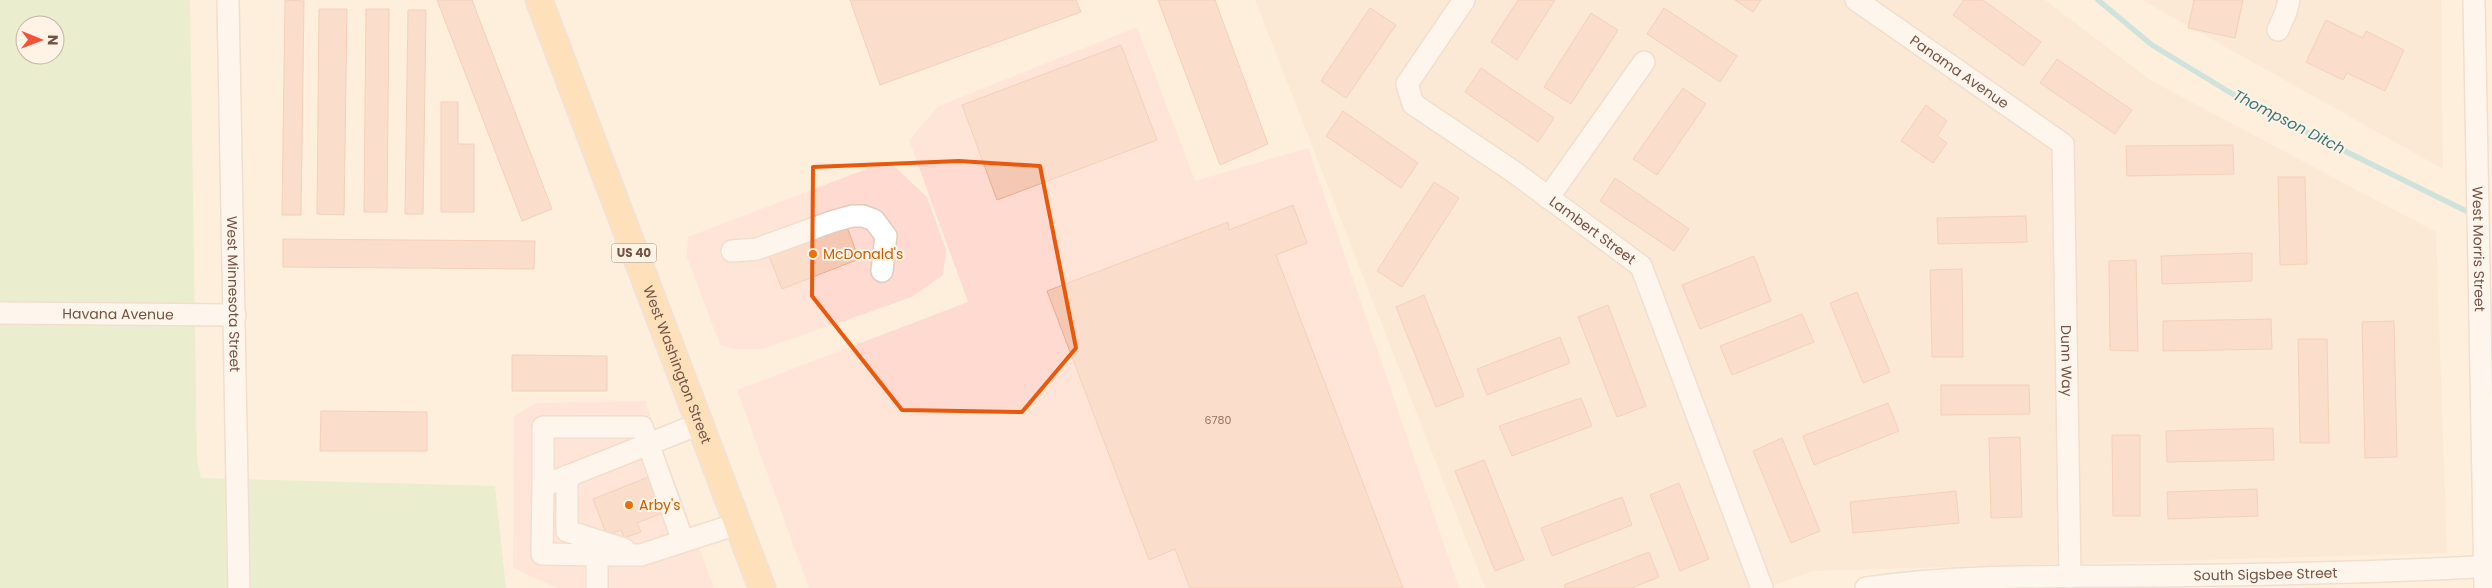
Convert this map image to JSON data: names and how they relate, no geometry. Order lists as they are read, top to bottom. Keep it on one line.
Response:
{"streets":{"main road":["US 40","West Washington Street"],"street":["Panama Avenue","Lambert Street","West Morris Street","West Minnesota Street","Havana Avenue","Dunn Way","South Sigsbee Street"]},"crossings":[["Panama Avenue","Dunn Way"],["West Morris Street","South Sigsbee Street"],["West Minnesota Street","Havana Avenue"],["Dunn Way","South Sigsbee Street"]],"water":["Thompson Ditch"],"places":["McDonald's","Arby's"],"house_numbers":["6780"],"north":"right"}
